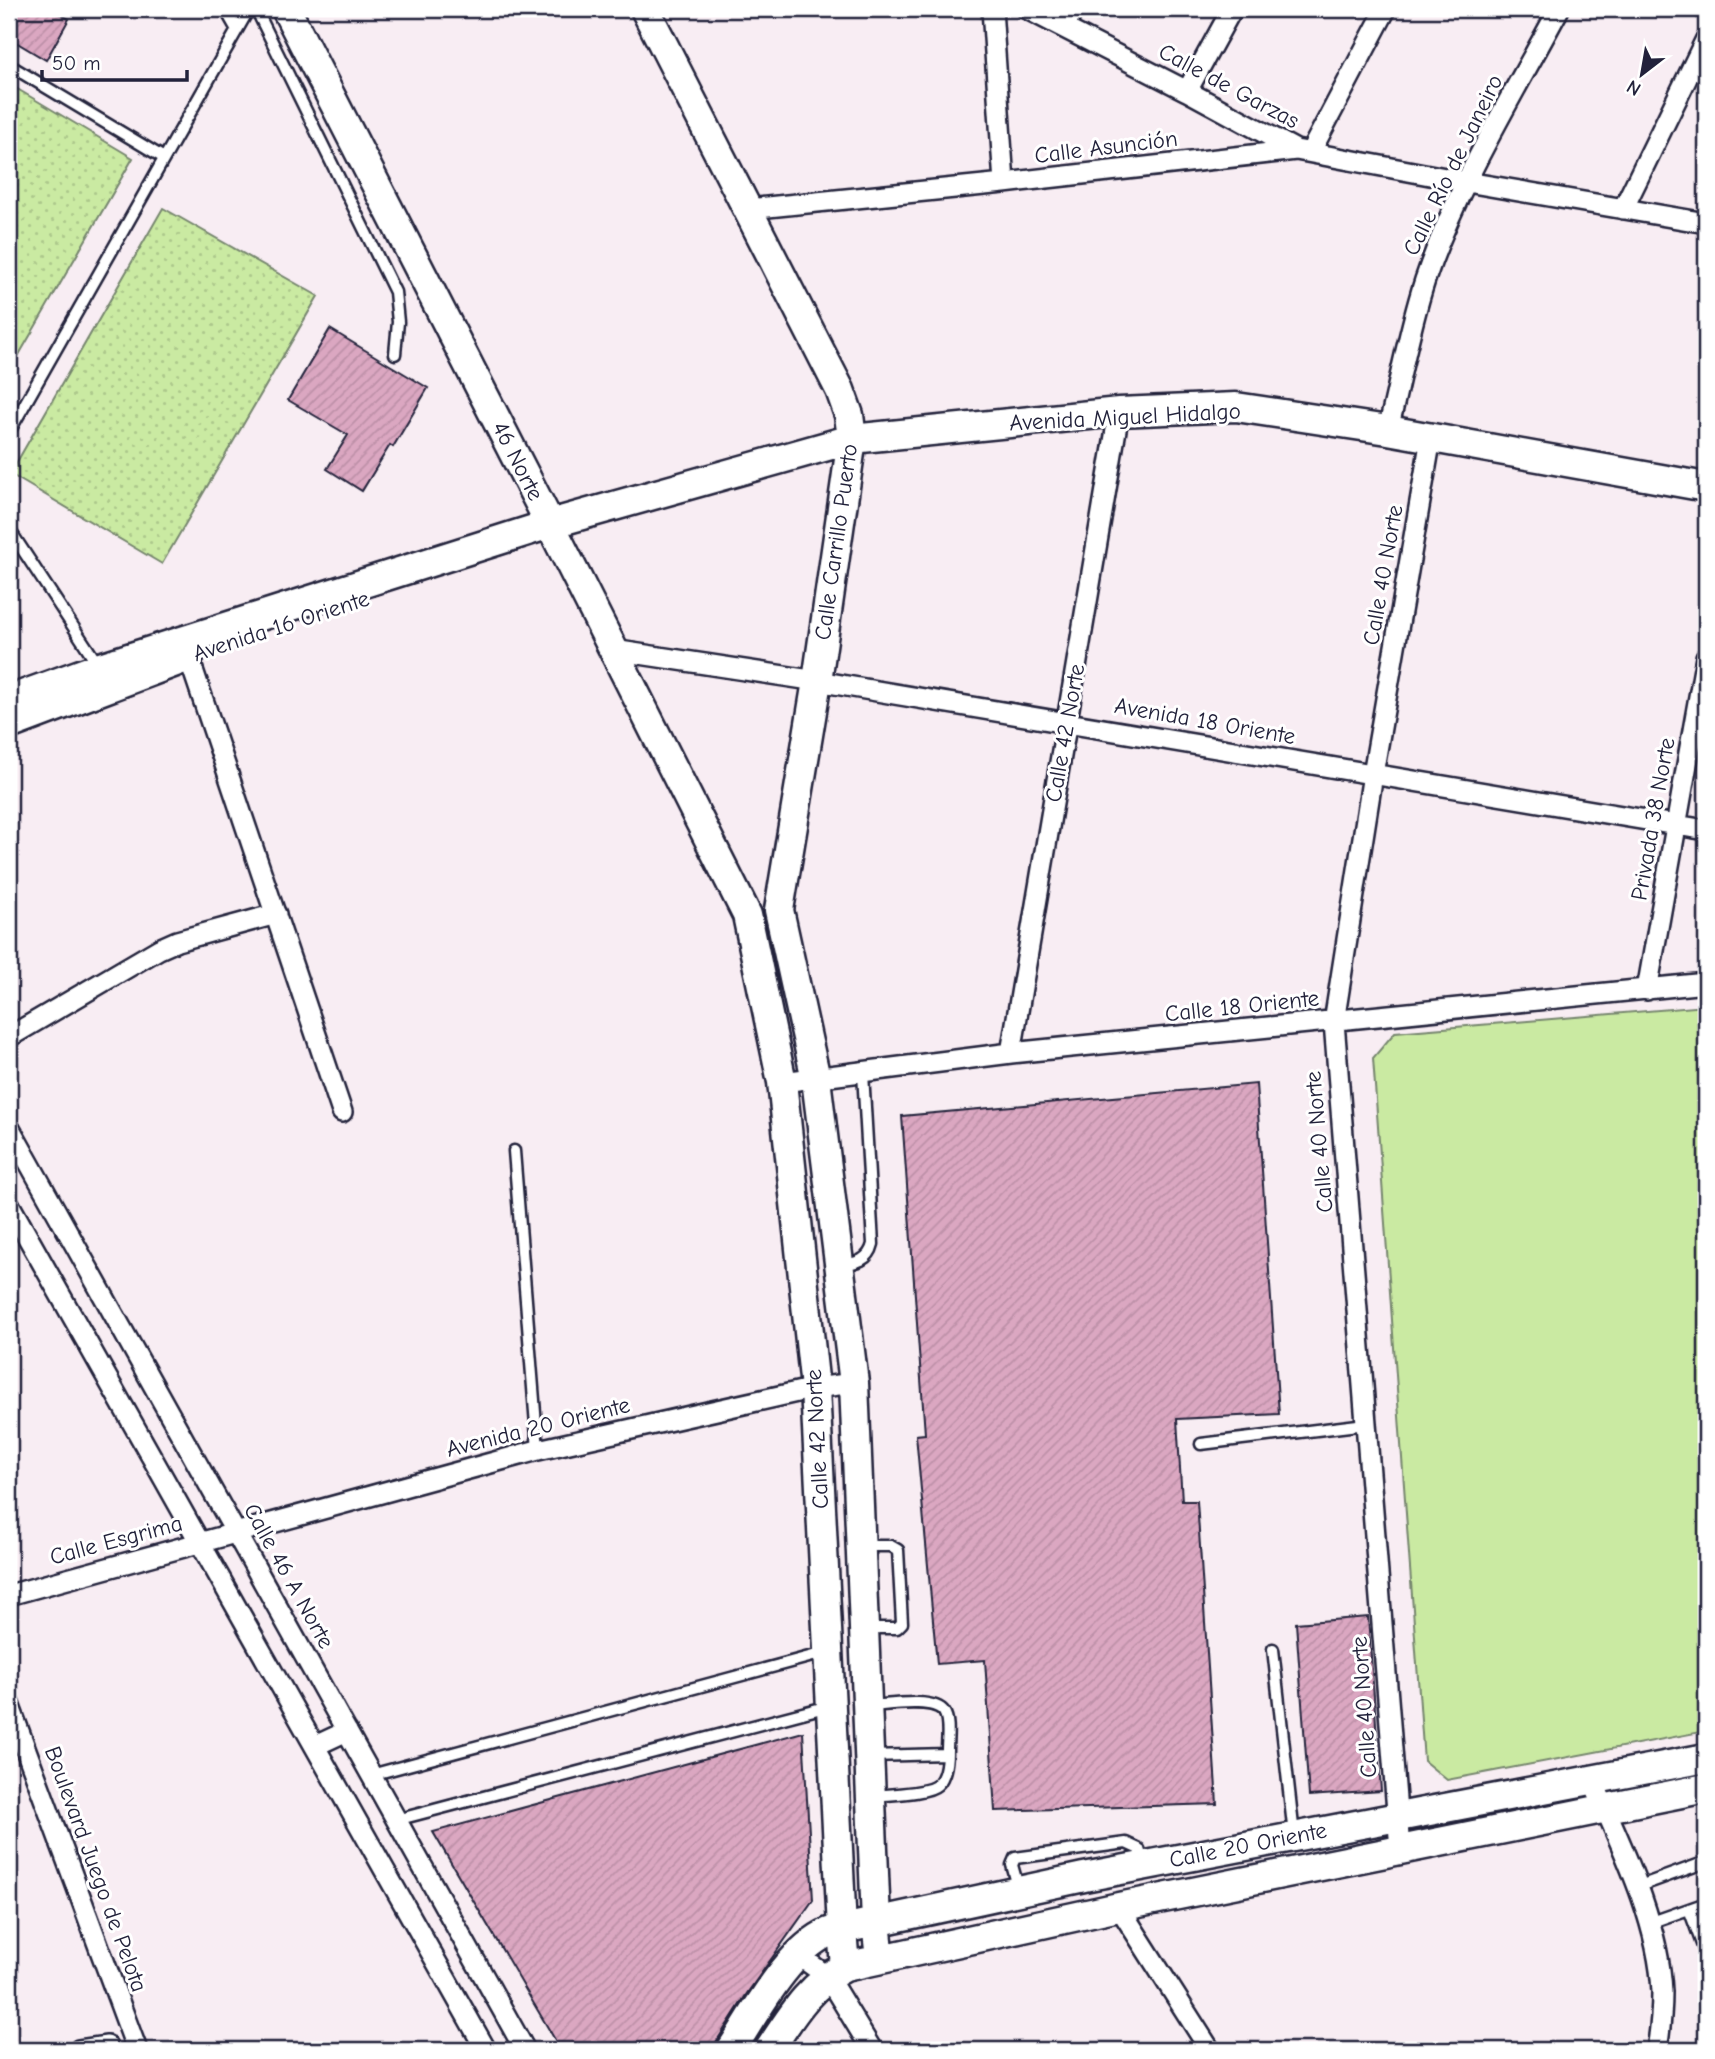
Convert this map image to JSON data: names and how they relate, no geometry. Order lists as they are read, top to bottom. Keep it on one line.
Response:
{"streets":{"main road":["Avenida Miguel Hidalgo","46 Norte","Calle Carrillo Puerto","Avenida 16 Oriente","Calle 42 Norte","Calle 20 Oriente"],"street":["Calle de Garzas","Calle Asunción","Calle Río de Janeiro","Calle 40 Norte","Avenida 18 Oriente","Privada 38 Norte","Calle 18 Oriente","Avenida 20 Oriente","Calle Esgrima","Calle 46 A Norte","Boulevard Juego de Pelota"]},"crossings":[["Calle de Garzas","Calle Asunción"],["Calle Asunción","Calle Río de Janeiro"],["Calle Asunción","Calle Carrillo Puerto"],["Calle Río de Janeiro","Avenida Miguel Hidalgo"],["Avenida Miguel Hidalgo","46 Norte"],["Avenida Miguel Hidalgo","Calle Carrillo Puerto"],["Avenida Miguel Hidalgo","Calle 40 Norte"],["Avenida Miguel Hidalgo","Avenida 16 Oriente"],["Avenida Miguel Hidalgo","Calle 42 Norte"],["46 Norte","Avenida 16 Oriente"],["46 Norte","Avenida 18 Oriente"],["46 Norte","Calle 42 Norte"],["Calle Carrillo Puerto","Avenida 18 Oriente"],["Calle Carrillo Puerto","Calle 42 Norte"],["Calle 40 Norte","Avenida 18 Oriente"],["Calle 40 Norte","Calle 18 Oriente"],["Calle 40 Norte","Calle 20 Oriente"],["Avenida 18 Oriente","Calle 42 Norte"],["Avenida 18 Oriente","Privada 38 Norte"],["Calle 42 Norte","Calle 18 Oriente"],["Calle 42 Norte","Avenida 20 Oriente"],["Calle 42 Norte","Calle 20 Oriente"],["Privada 38 Norte","Calle 18 Oriente"],["Avenida 20 Oriente","Calle Esgrima"],["Avenida 20 Oriente","Calle 46 A Norte"],["Calle Esgrima","Calle 46 A Norte"]],"scale_bar":"50 m","north":"bottom left"}
